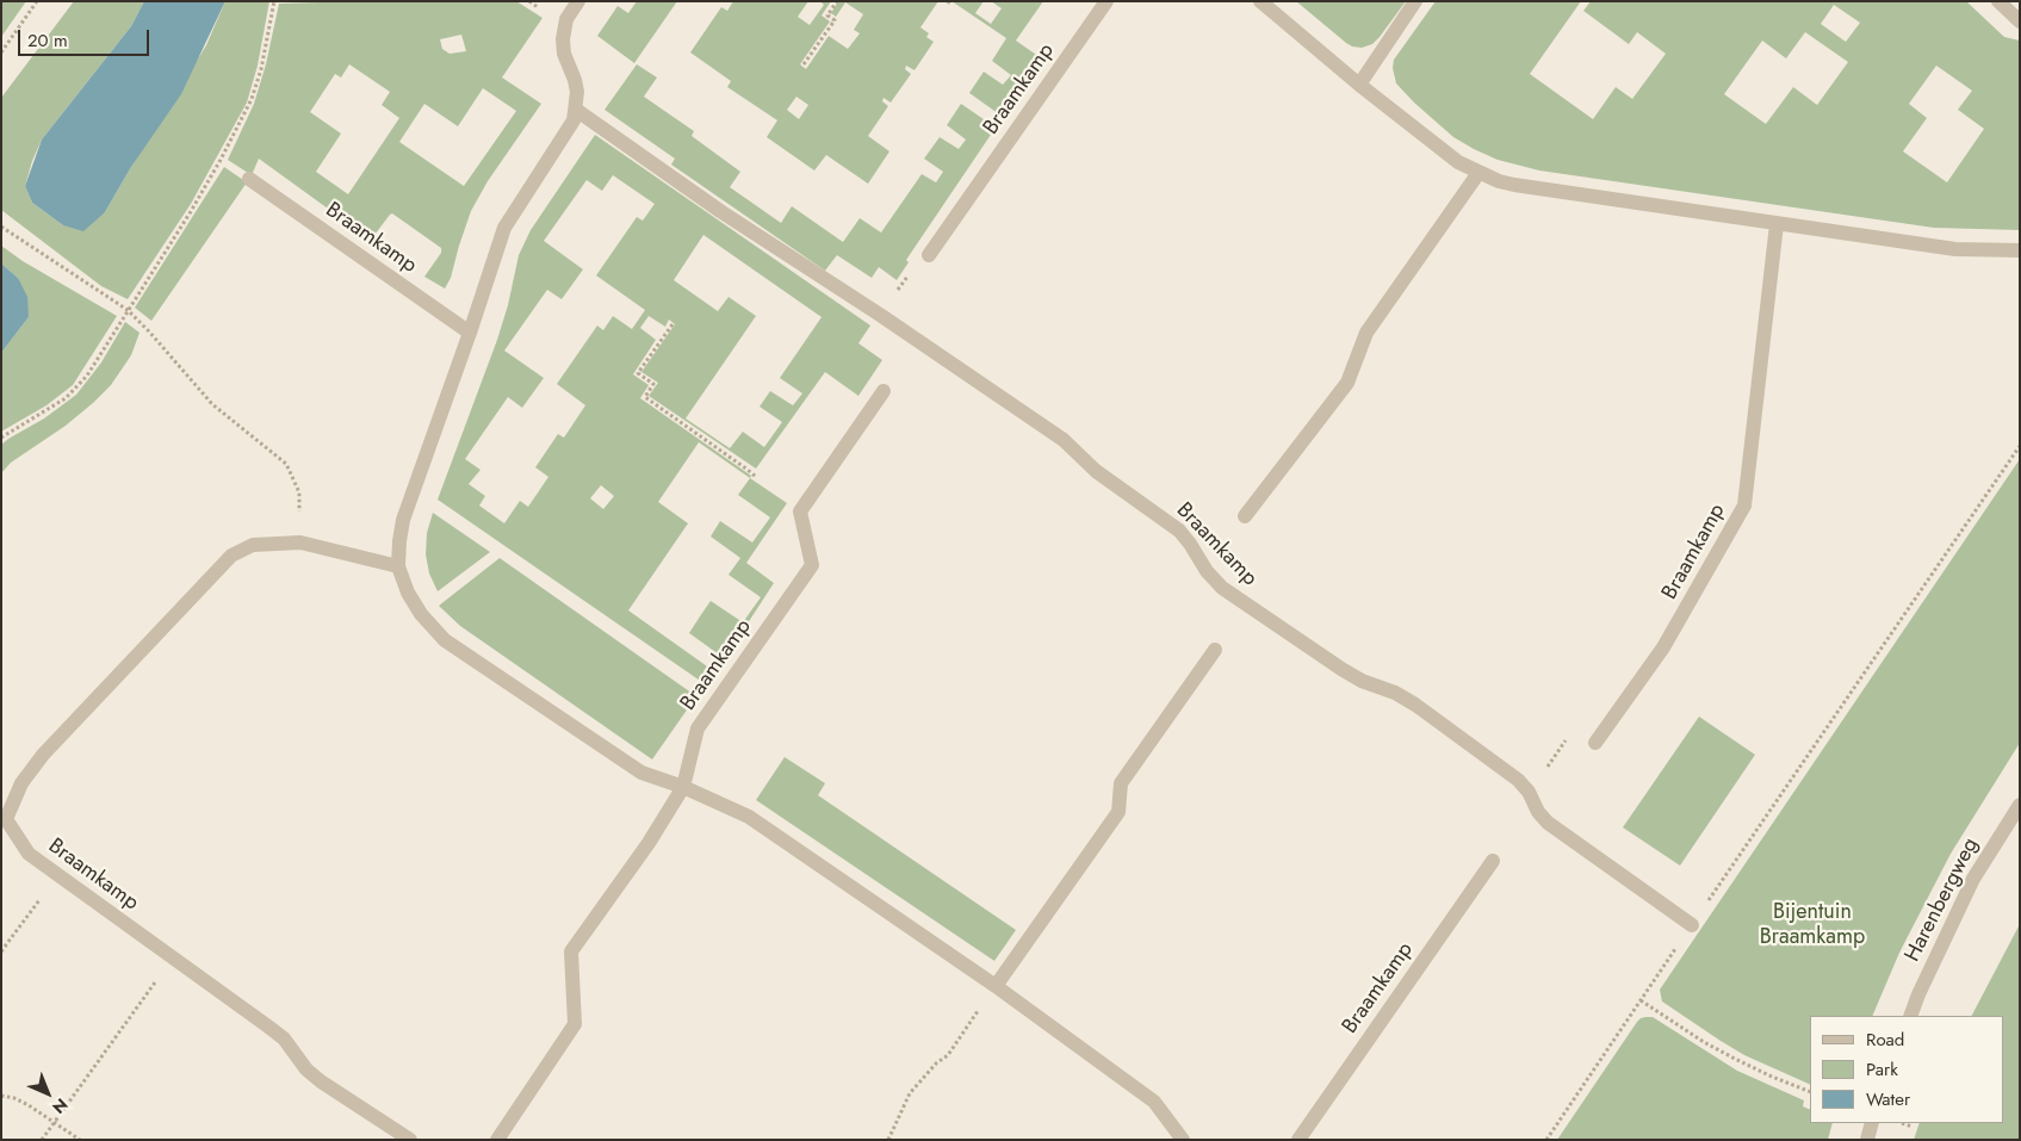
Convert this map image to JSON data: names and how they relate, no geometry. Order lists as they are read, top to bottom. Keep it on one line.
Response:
{"streets":{"street":["Braamkamp","Harenbergweg"]},"parks":["Bijentuin Braamkamp"],"legend":["Road","Park","Water"],"scale_bar":"20 m","north":"bottom right"}
